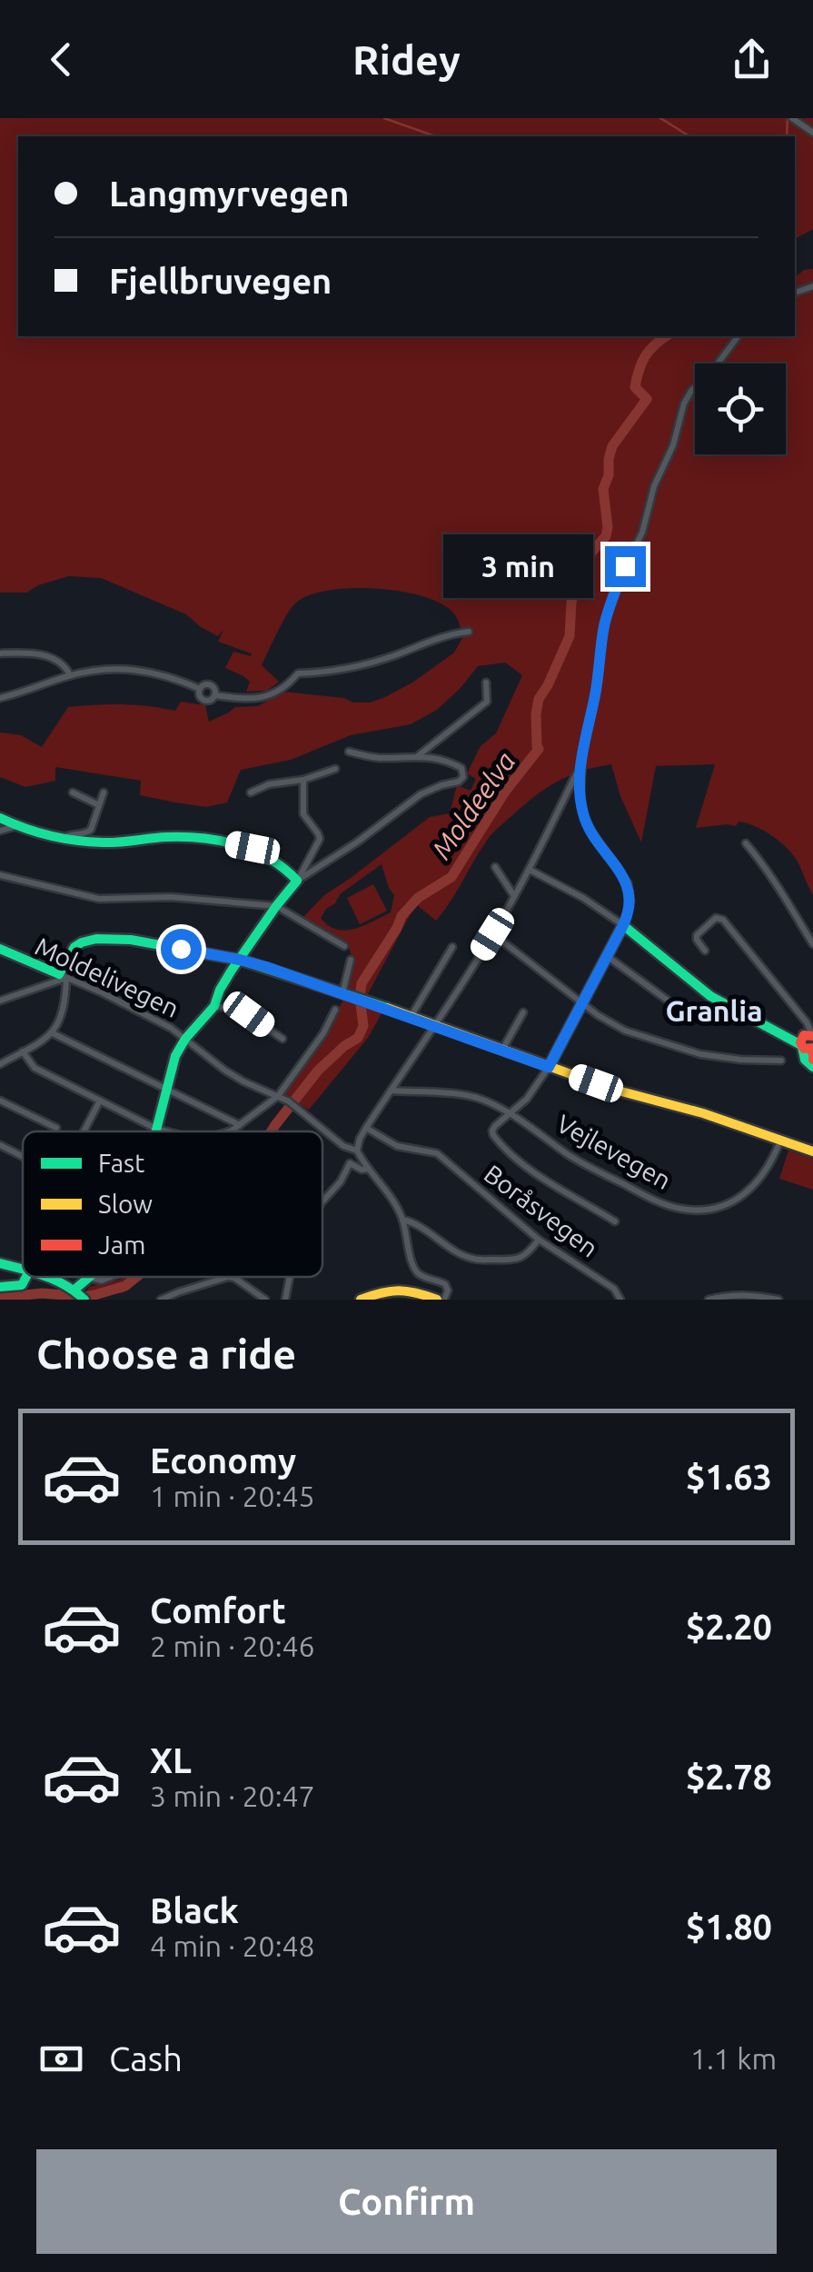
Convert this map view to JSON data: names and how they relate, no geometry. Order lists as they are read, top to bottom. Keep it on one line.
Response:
{"streets":{"street":["Moldelivegen","Vejlevegen","Boråsvegen"]},"districts":["Granlia"],"water":["Moldeelva"],"legend":["Fast","Slow","Jam"],"page":{"header":"Ridey","banner":["Langmyrvegen","Fjellbruvegen"],"bubble":"3 min","heading":"Choose a ride","list":[{"name":"Economy","note":"1 min · 20:45","value":"$1.63"},{"name":"Comfort","note":"2 min · 20:46","value":"$2.20"},{"name":"XL","note":"3 min · 20:47","value":"$2.78"},{"name":"Black","note":"4 min · 20:48","value":"$1.80"}],"pay":["Cash","1.1 km"],"buttons":"Confirm"}}
